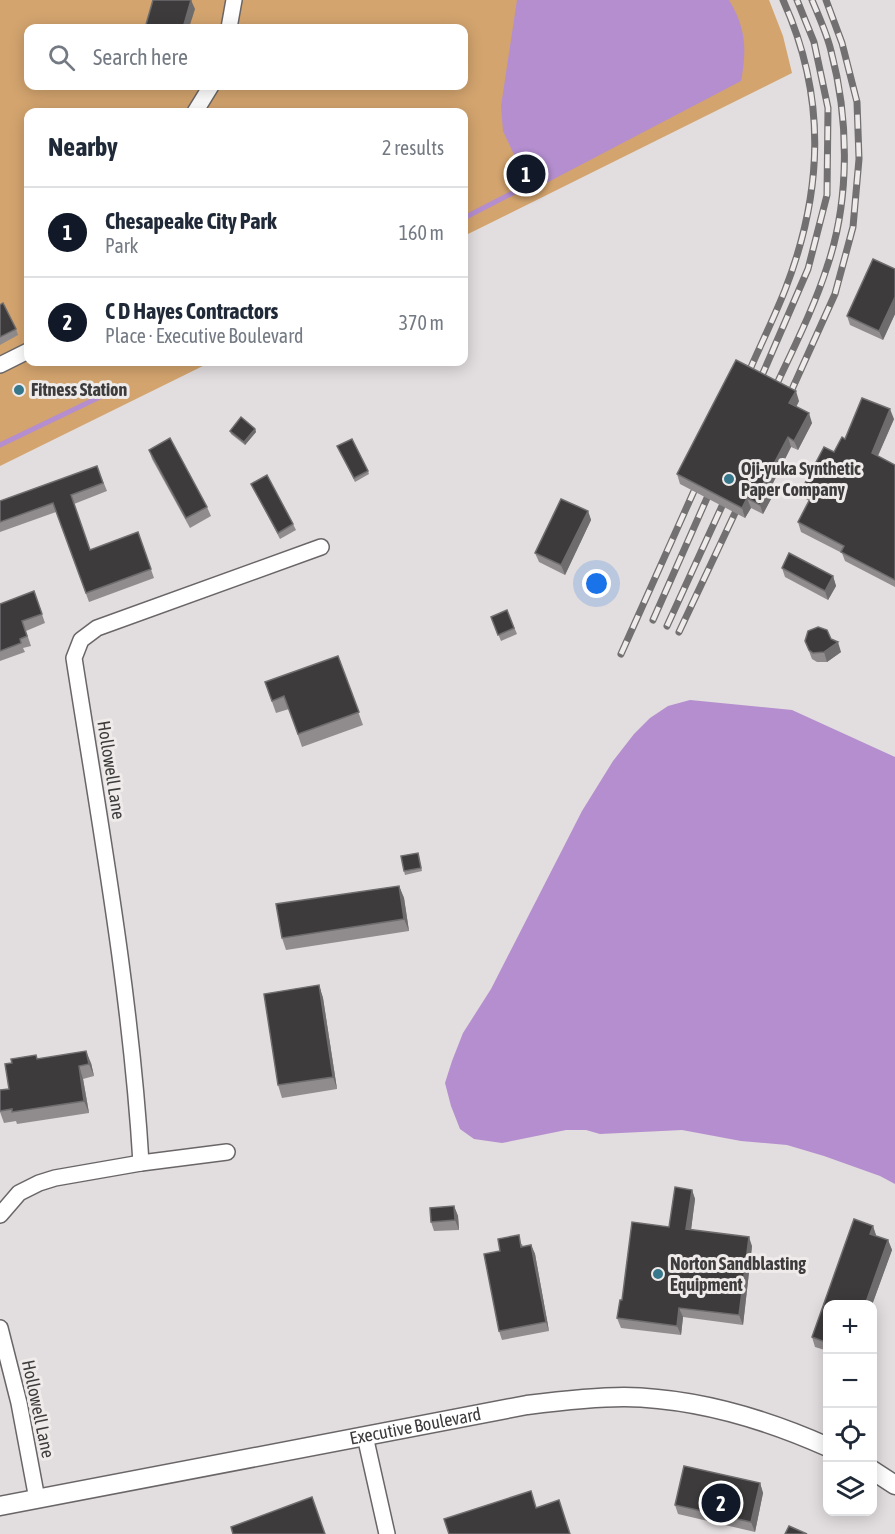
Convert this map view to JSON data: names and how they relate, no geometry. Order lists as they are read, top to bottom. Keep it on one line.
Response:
{"streets":{"street":["Hollowell Lane","Executive Boulevard"]},"crossings":[["Hollowell Lane","Executive Boulevard"]],"places":["Fitness Station","Oji-yuka Synthetic Paper Company","Norton Sandblasting Equipment"],"page":{"search":"Search here","heading":["Nearby","2 results"],"pins":["1","2"],"list":[{"mark":"1","name":"Chesapeake City Park","note":"Park","value":"160 m"},{"mark":"2","name":"C D Hayes Contractors","note":"Place · Executive Boulevard","value":"370 m"}],"map_buttons":["+","−"]}}
